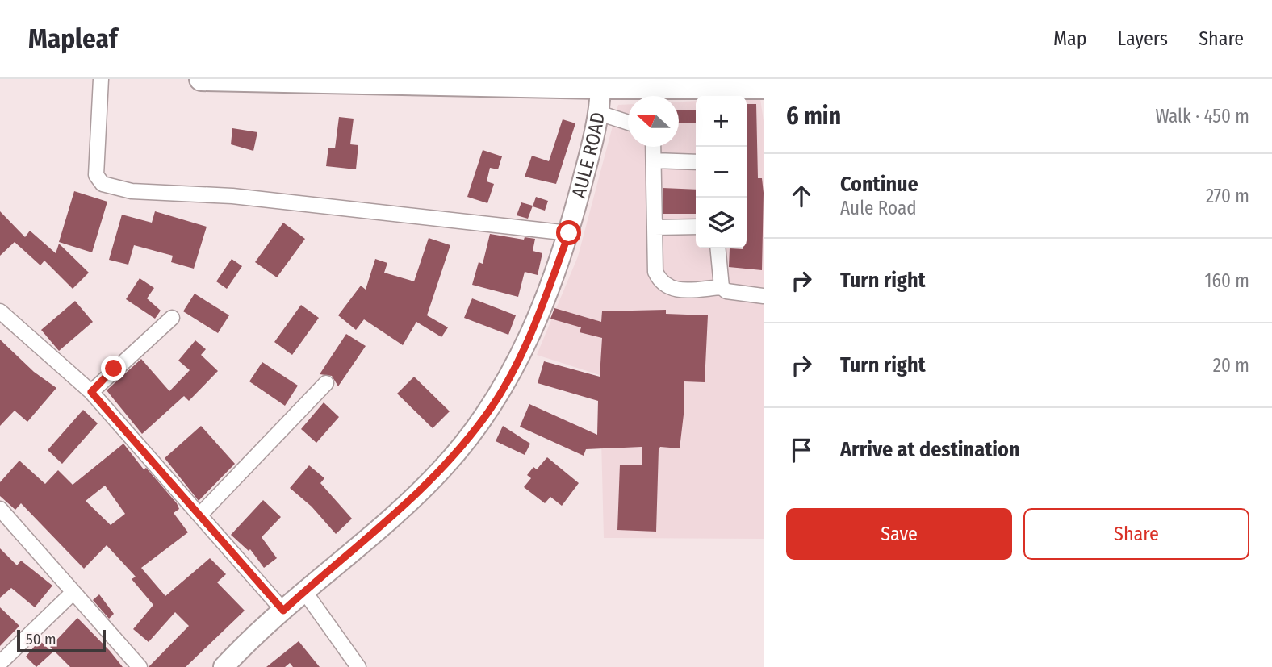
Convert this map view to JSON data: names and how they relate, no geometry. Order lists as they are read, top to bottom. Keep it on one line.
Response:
{"streets":{"street":["AULE ROAD"]},"scale_bar":"50 m","north":"left","page":{"header":"Mapleaf","nav":["Map","Layers","Share"],"heading":["6 min","Walk · 450 m"],"map_buttons":["+","−"],"list":[["Continue","Aule Road","270 m"],["Turn right","160 m"],["Turn right","20 m"],"Arrive at destination"],"buttons":["Save","Share"],"scale":"50 m"}}
